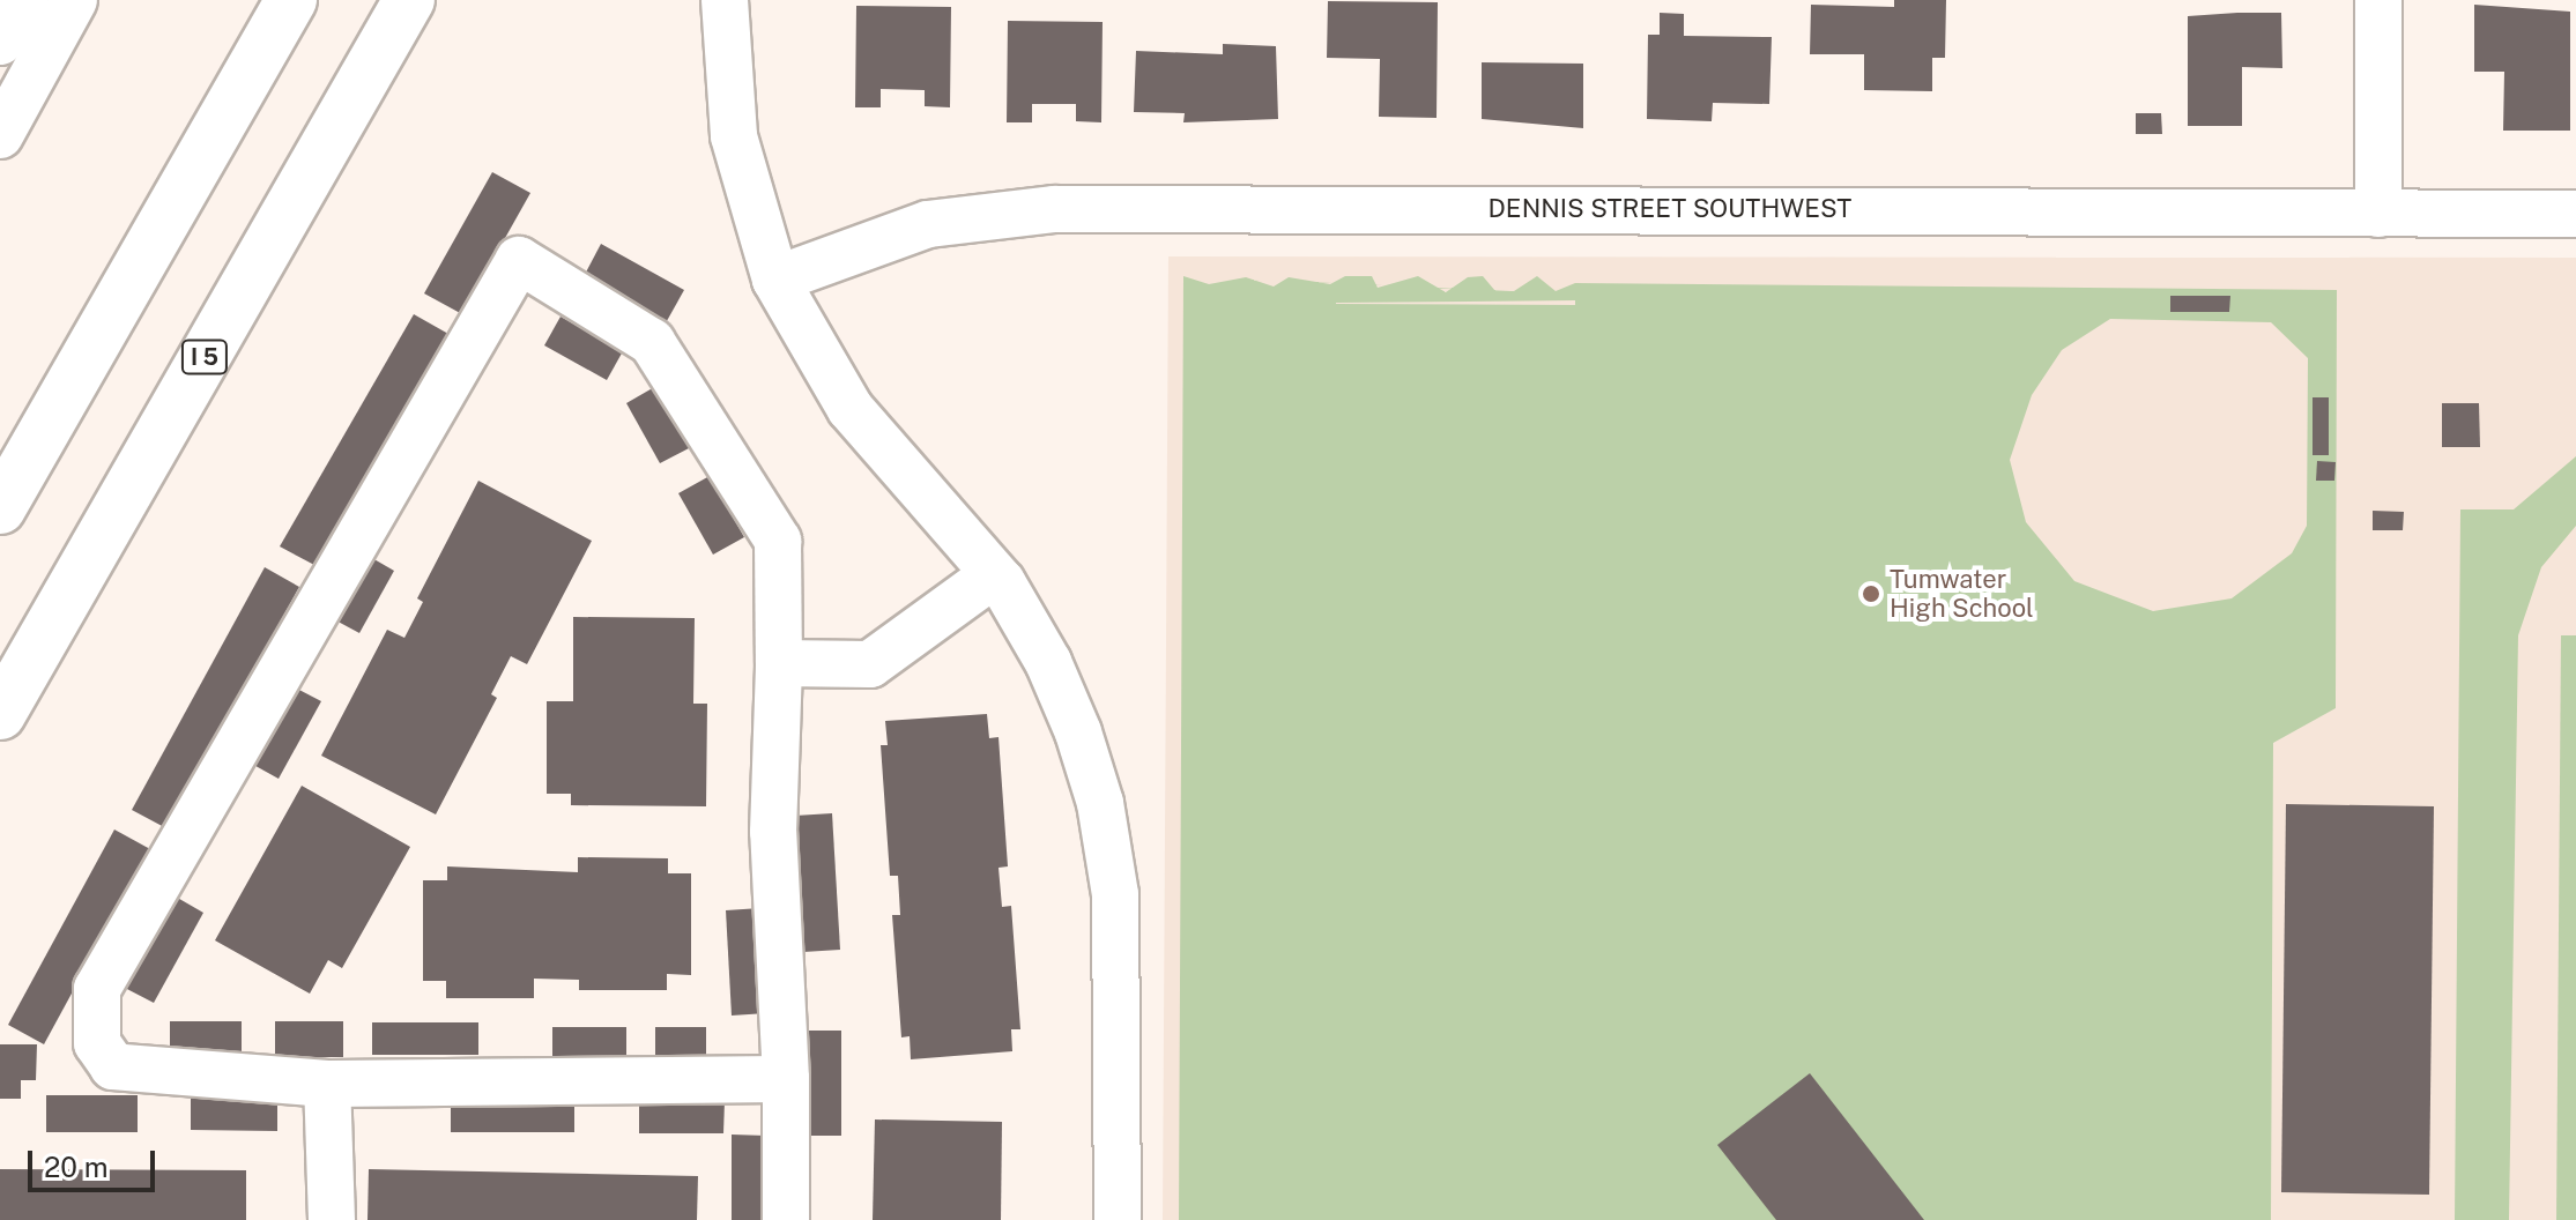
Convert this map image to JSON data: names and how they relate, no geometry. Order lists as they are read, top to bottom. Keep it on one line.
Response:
{"streets":{"highway":["I 5"],"street":["DENNIS STREET SOUTHWEST"]},"places":["Tumwater High School"],"scale_bar":"20 m"}
